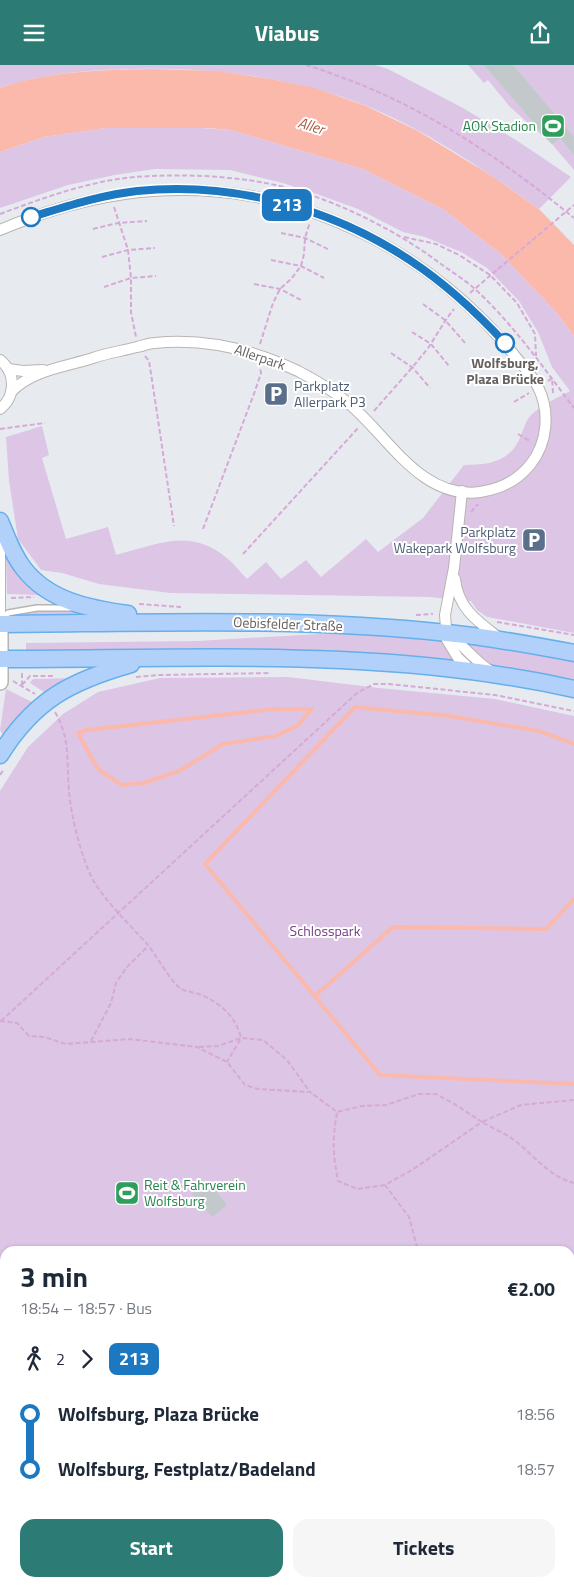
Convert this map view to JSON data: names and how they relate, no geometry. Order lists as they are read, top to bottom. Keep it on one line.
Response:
{"streets":{"main road":["Oebisfelder Straße"],"street":["Allerpark"]},"water":["Aller"],"parks":["Schlosspark"],"places":{"sports":["AOK Stadion","Reit & Fahrverein Wolfsburg"],"other":["Wolfsburg, Plaza Brücke"],"parking":["Parkplatz Allerpark P3","Parkplatz Wakepark Wolfsburg"]},"lines":["bus line 213"],"page":{"header":"Viabus","on_map":"213","heading":["3 min","18:54 – 18:57 · Bus","€2.00"],"legs":["2","213"],"list":[{"name":"Wolfsburg, Plaza Brücke","value":"18:56"},{"name":"Wolfsburg, Festplatz/Badeland","value":"18:57"}],"buttons":["Start","Tickets"]}}
